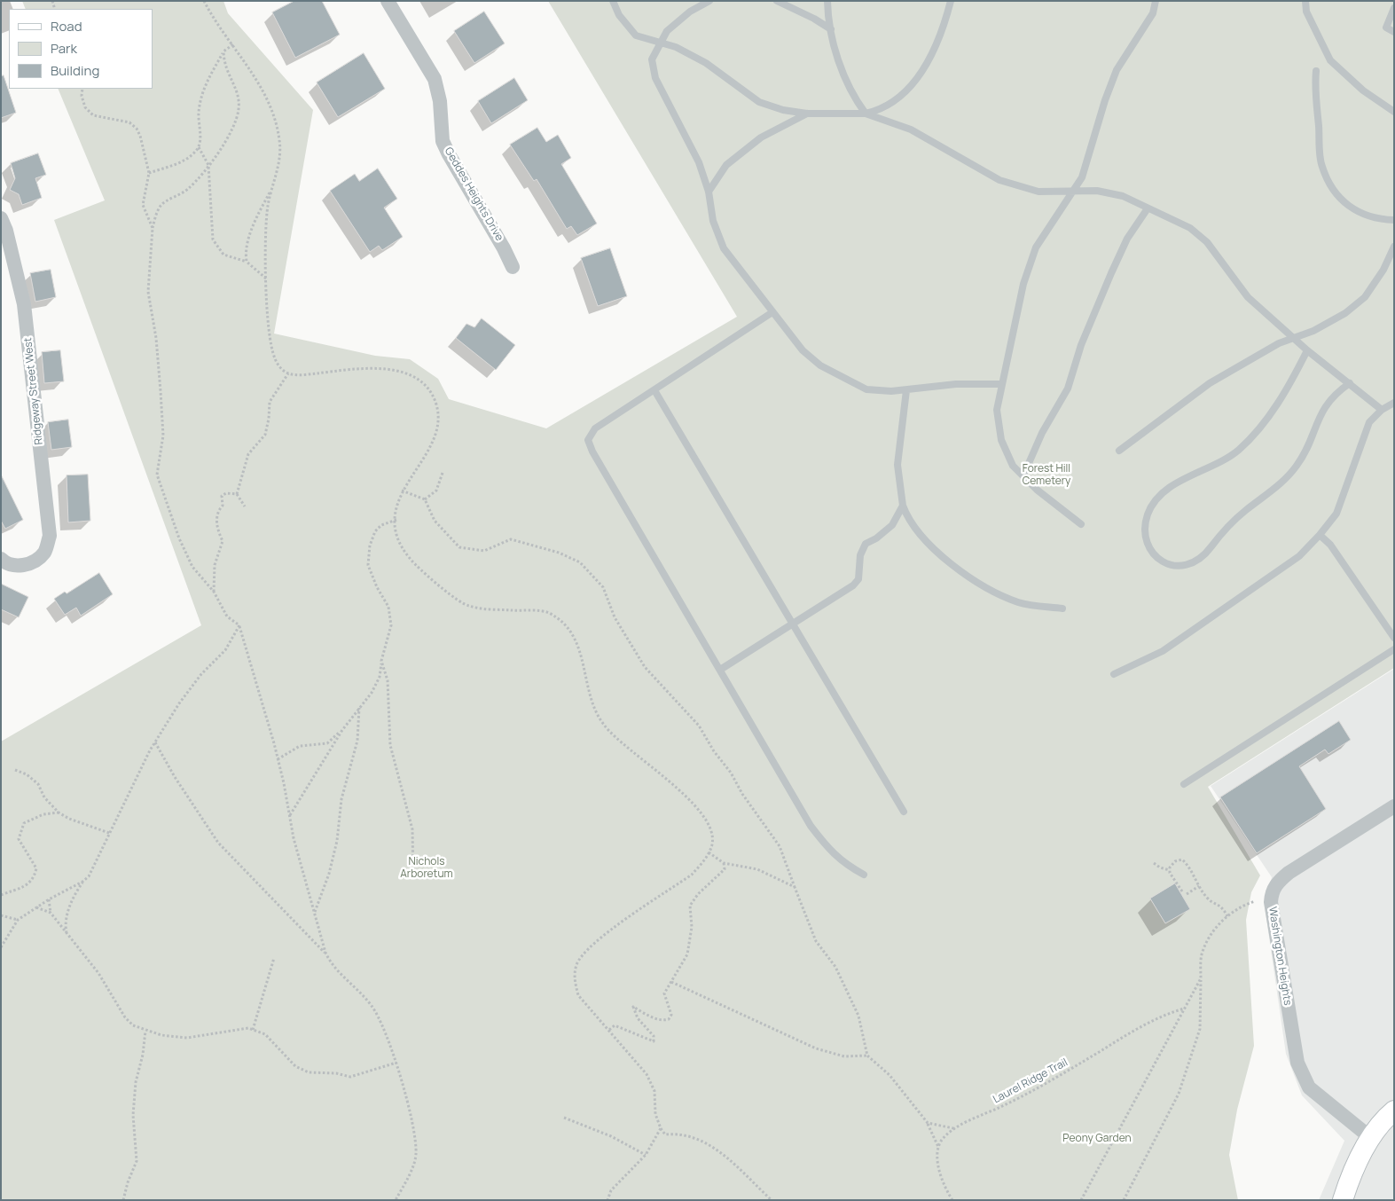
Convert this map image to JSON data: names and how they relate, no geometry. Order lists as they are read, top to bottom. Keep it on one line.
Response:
{"streets":{"street":["Geddes Heights Drive","Ridgeway Street West","Washington Heights"],"path":["Laurel Ridge Trail"]},"parks":["Forest Hill Cemetery","Nichols Arboretum","Peony Garden"],"legend":["Road","Park","Building"]}
